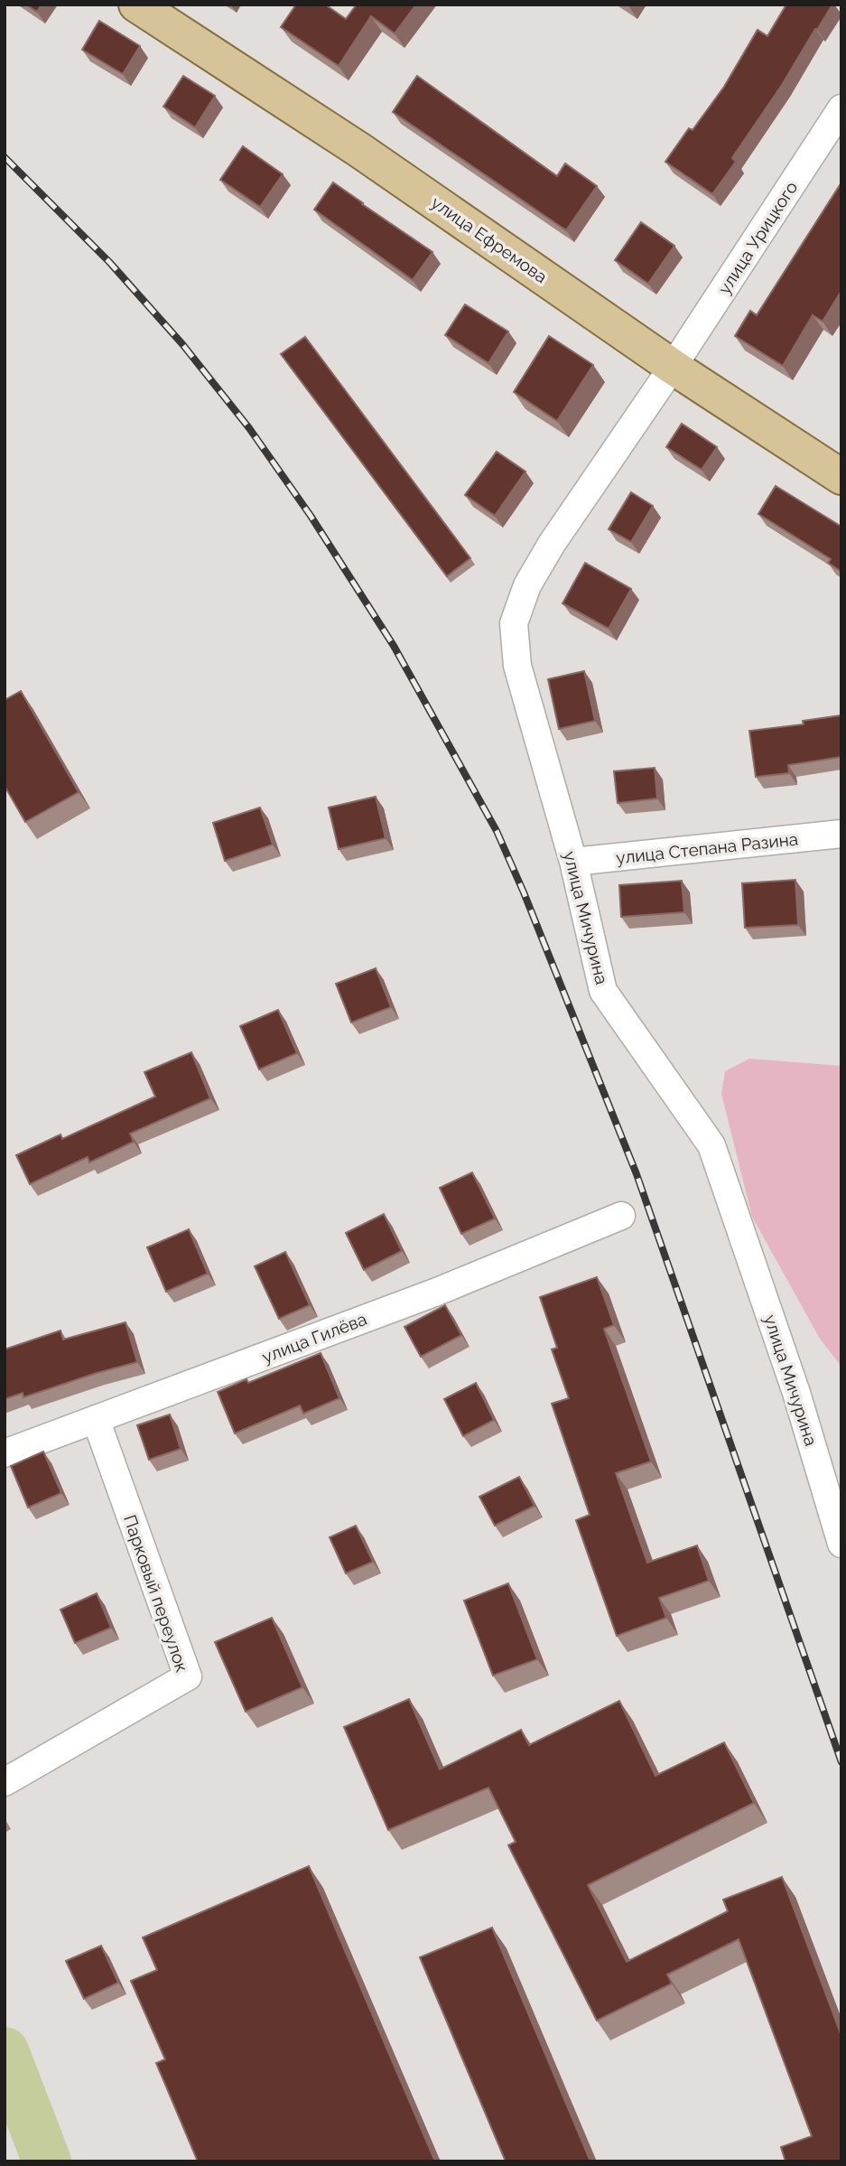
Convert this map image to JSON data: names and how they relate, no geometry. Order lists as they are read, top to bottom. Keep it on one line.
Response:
{"streets":{"main road":["улица Ефремова"],"street":["улица Урицкого","улица Степана Разина","улица Мичурина","улица Гилёва","Парковый переулок"]},"crossings":[["улица Урицкого","улица Ефремова"],["улица Урицкого","улица Мичурина"],["улица Ефремова","улица Мичурина"],["улица Степана Разина","улица Мичурина"],["улица Гилёва","Парковый переулок"]]}
